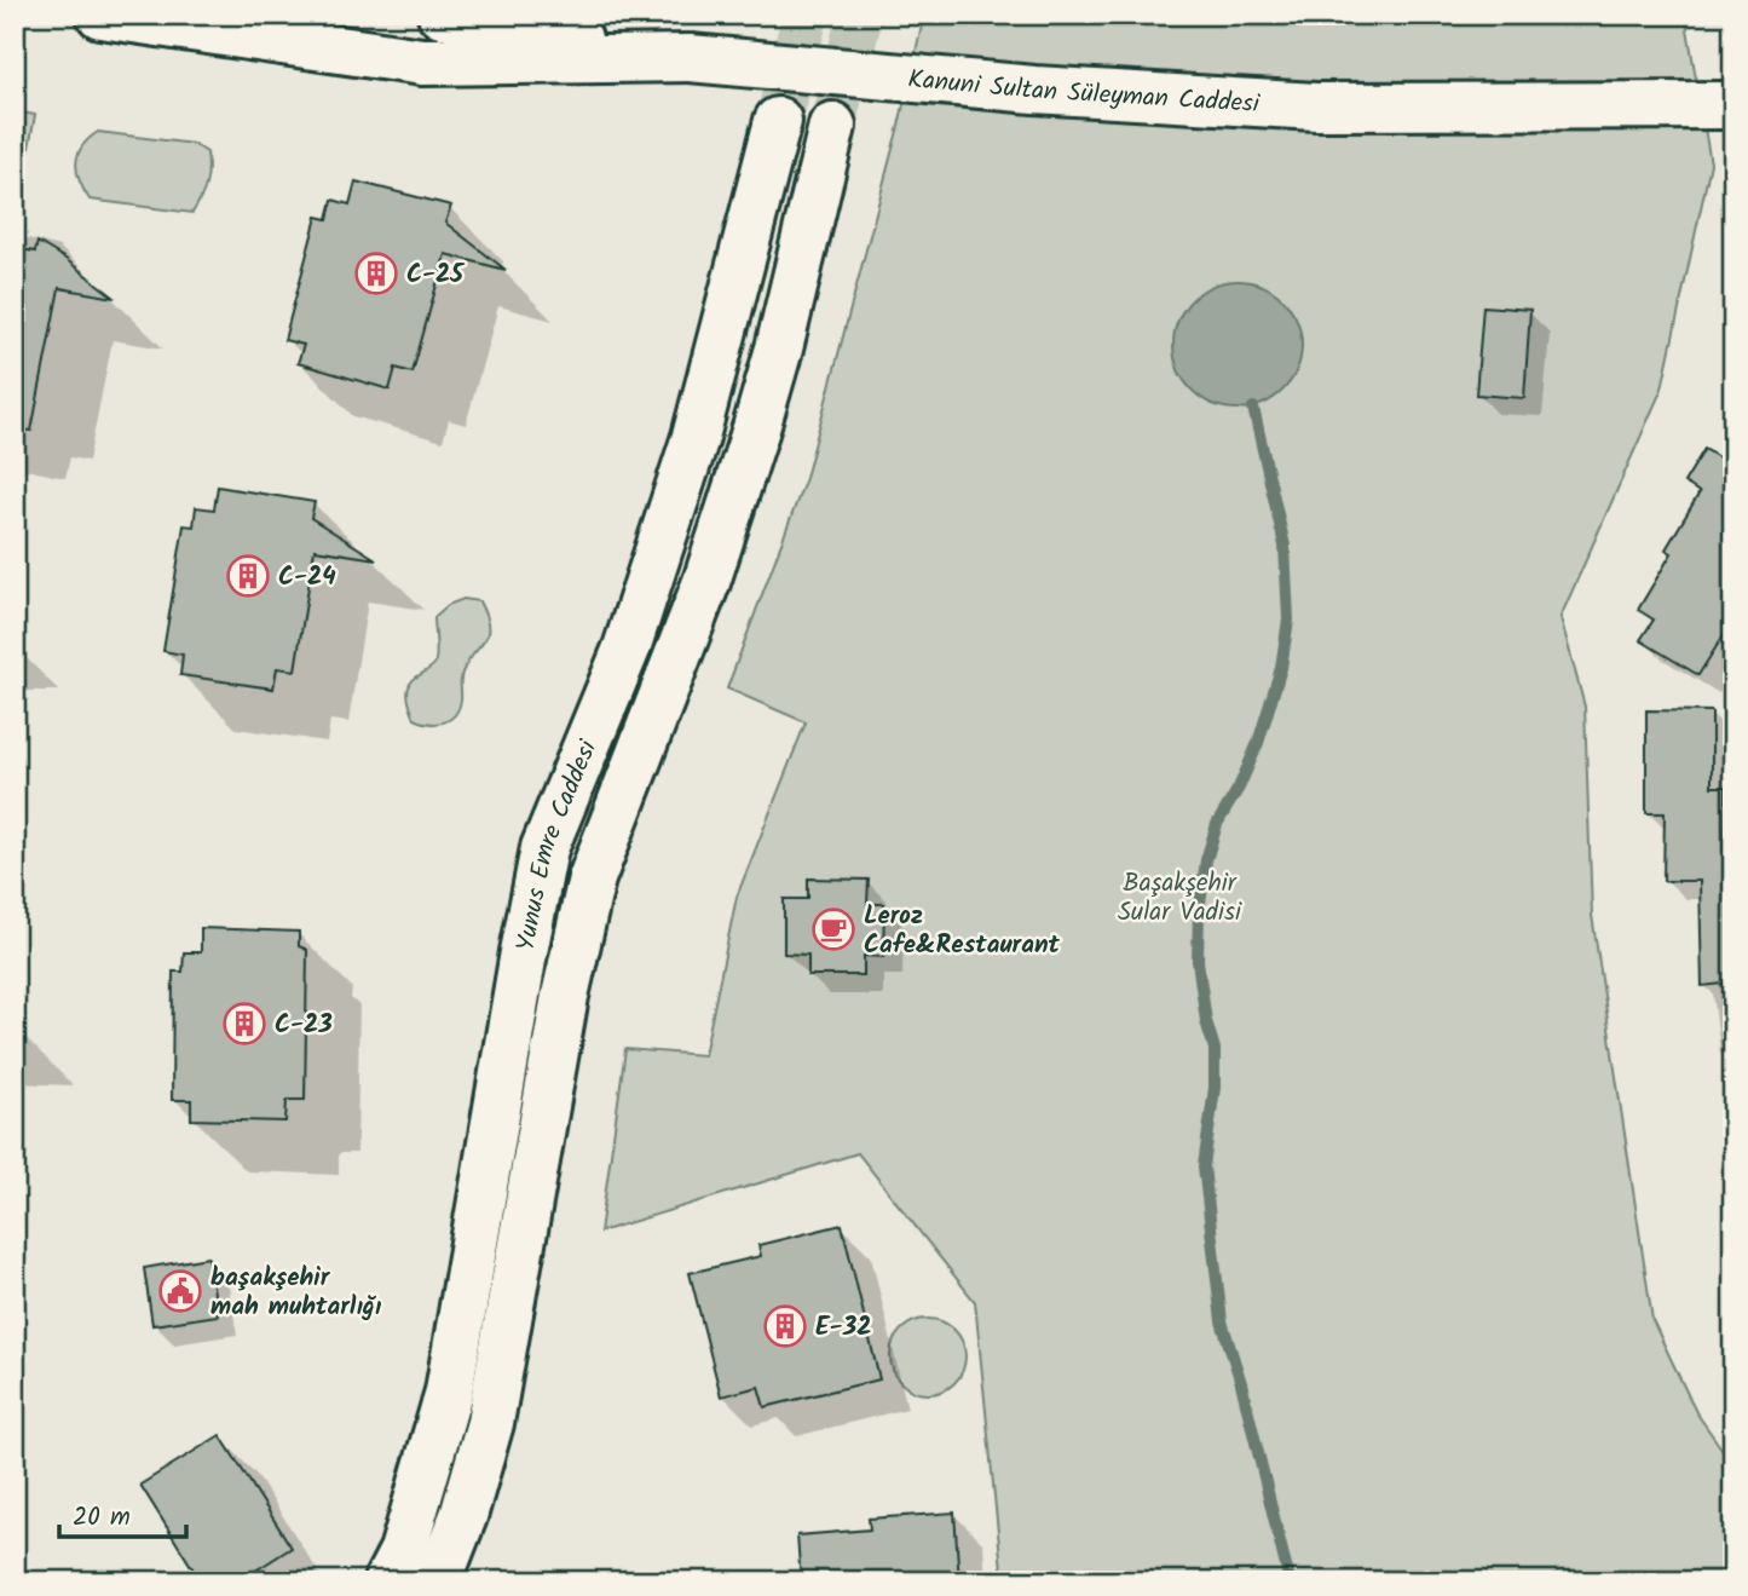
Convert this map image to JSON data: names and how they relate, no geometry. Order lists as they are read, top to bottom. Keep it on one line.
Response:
{"streets":{"street":["Kanuni Sultan Süleyman Caddesi","Yunus Emre Caddesi"]},"parks":["Başakşehir Sular Vadisi"],"places":{"building":["C-25","C-24","C-23","E-32"],"cafe":["Leroz Cafe&Restaurant"],"public building":["başakşehir mah muhtarlığı"]},"scale_bar":"20 m"}
